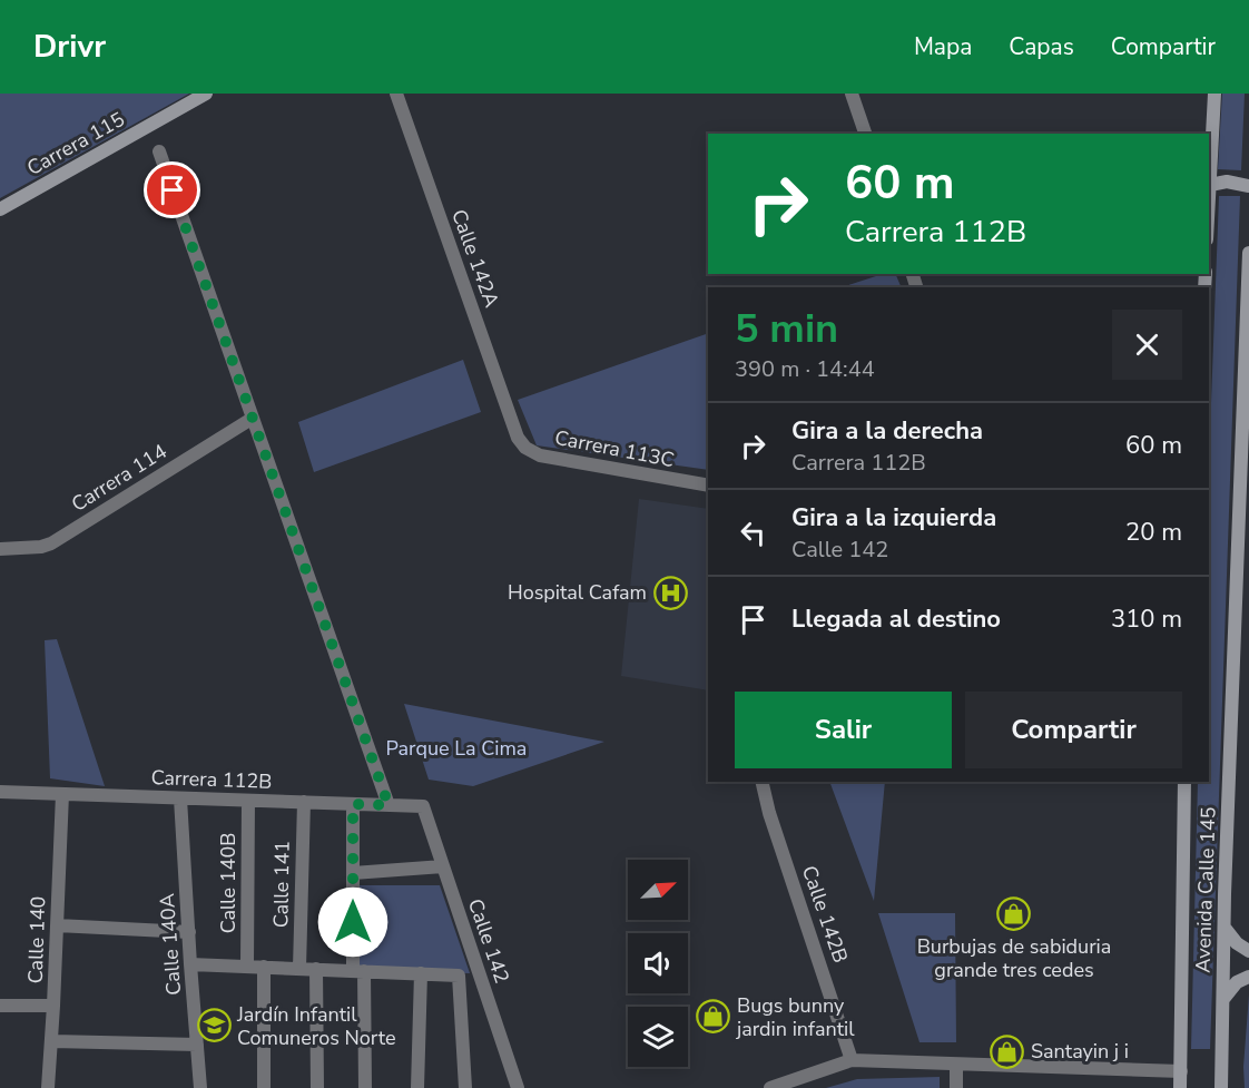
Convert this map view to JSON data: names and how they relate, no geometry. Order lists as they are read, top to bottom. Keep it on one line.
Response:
{"streets":{"main road":["Carrera 115","Avenida Calle 145"],"street":["Calle 142A","Carrera 113C","Carrera 114","Carrera 112B","Calle 140B","Calle 141","Calle 142B","Calle 140","Calle 142","Calle 140A"]},"crossings":[["Calle 142A","Carrera 113C"],["Carrera 112B","Calle 140B"],["Carrera 112B","Calle 141"],["Carrera 112B","Calle 140"],["Carrera 112B","Calle 142"],["Carrera 112B","Calle 140A"]],"parks":["Parque La Cima"],"places":{"hospital":["Hospital Cafam"],"shop":["Burbujas de sabiduria grande tres cedes","Bugs bunny jardin infantil","Santayin j i"],"school or university":["Jardín Infantil Comuneros Norte"]},"north":"top right","page":{"header":"Drivr","nav":["Mapa","Capas","Compartir"],"turn":["60 m","Carrera 112B"],"heading":["5 min","390 m · 14:44"],"list":[{"name":"Gira a la derecha","note":"Carrera 112B","value":"60 m"},{"name":"Gira a la izquierda","note":"Calle 142","value":"20 m"},{"name":"Llegada al destino","value":"310 m"}],"buttons":["Salir","Compartir"]}}
